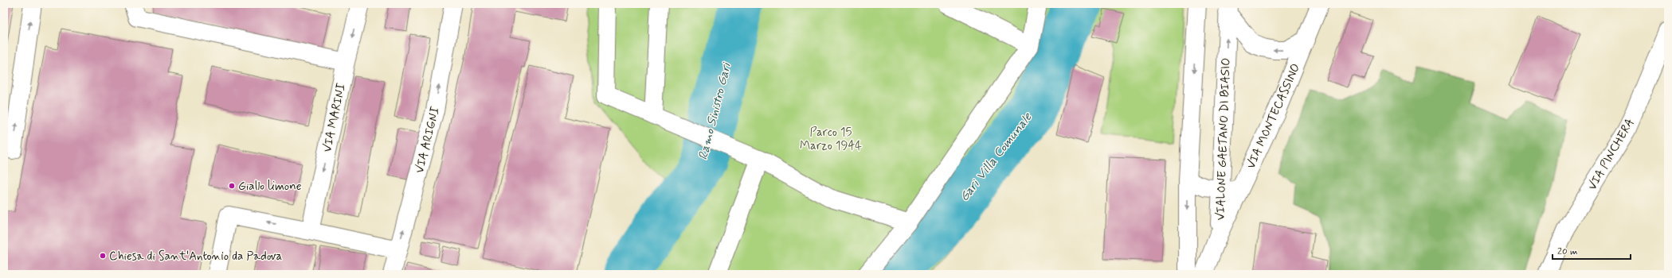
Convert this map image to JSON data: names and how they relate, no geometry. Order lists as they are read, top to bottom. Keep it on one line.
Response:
{"streets":{"street":["VIA MONTECASSINO","VIA MARINI","VIALONE GAETANO DI BIASIO","VIA ARIGNI","VIA PINCHERA"]},"crossings":[["VIA MONTECASSINO","VIALONE GAETANO DI BIASIO"]],"one_way":["VIA MARINI","VIA ARIGNI"],"water":["Ramo Sinistro Gari","Gari Villa Comunale"],"parks":["Parco 15 Marzo 1944"],"places":["Giallo limone","Chiesa di Sant'Antonio da Padova"],"scale_bar":"20 m"}
